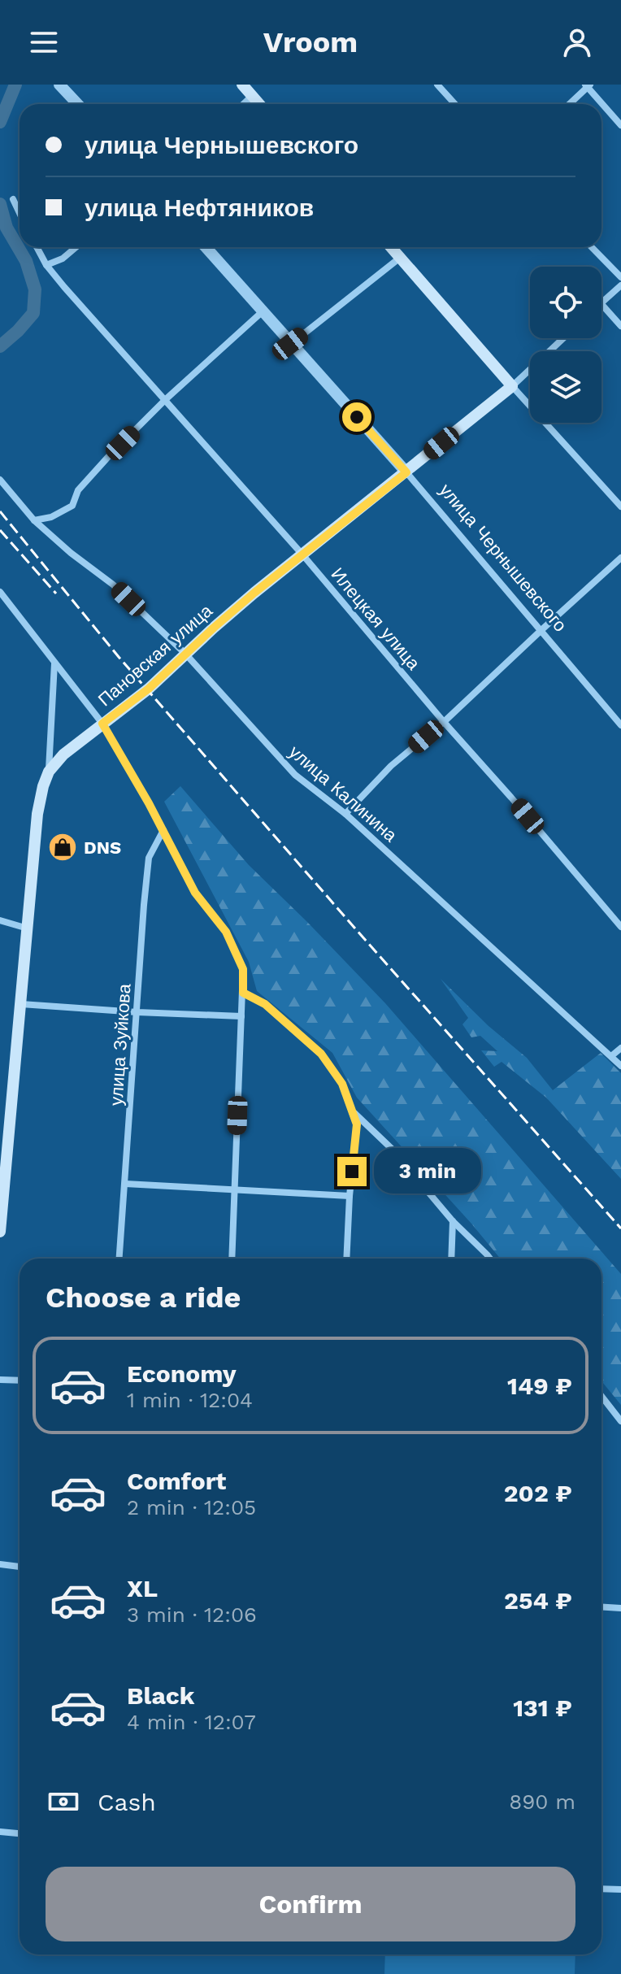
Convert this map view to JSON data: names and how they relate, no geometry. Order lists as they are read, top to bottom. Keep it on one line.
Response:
{"streets":{"main road":["Пановская улица"],"street":["улица Чернышевского","Илецкая улица","улица Калинина","улица Зуйкова"]},"crossings":[["улица Чернышевского","Пановская улица"],["Илецкая улица","Пановская улица"],["Пановская улица","улица Калинина"]],"places":{"shop":["DNS"]},"page":{"header":"Vroom","banner":["улица Чернышевского","улица Нефтяников"],"bubble":"3 min","heading":"Choose a ride","list":[{"name":"Economy","note":"1 min · 12:04","value":"149 ₽"},{"name":"Comfort","note":"2 min · 12:05","value":"202 ₽"},{"name":"XL","note":"3 min · 12:06","value":"254 ₽"},{"name":"Black","note":"4 min · 12:07","value":"131 ₽"}],"pay":["Cash","890 m"],"buttons":"Confirm"}}
